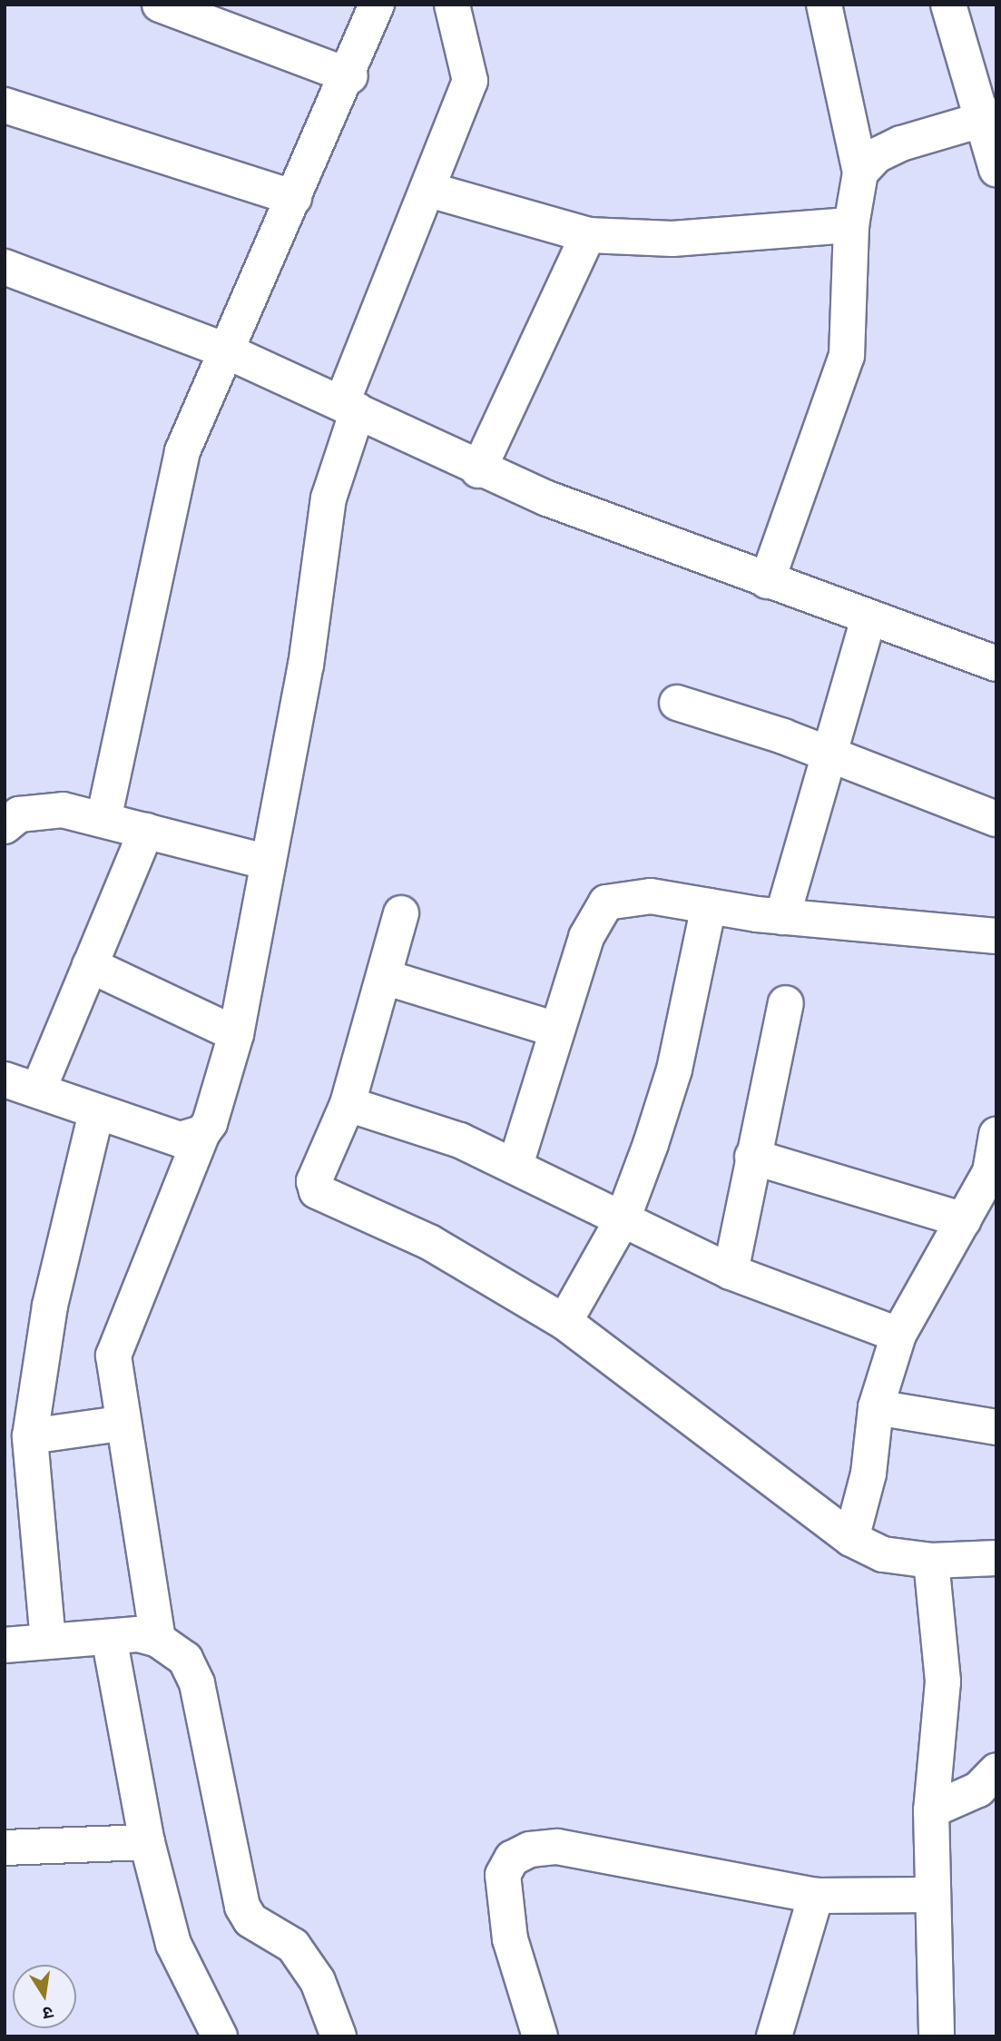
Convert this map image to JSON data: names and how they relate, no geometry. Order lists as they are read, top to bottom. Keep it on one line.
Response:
{"north":"bottom"}
